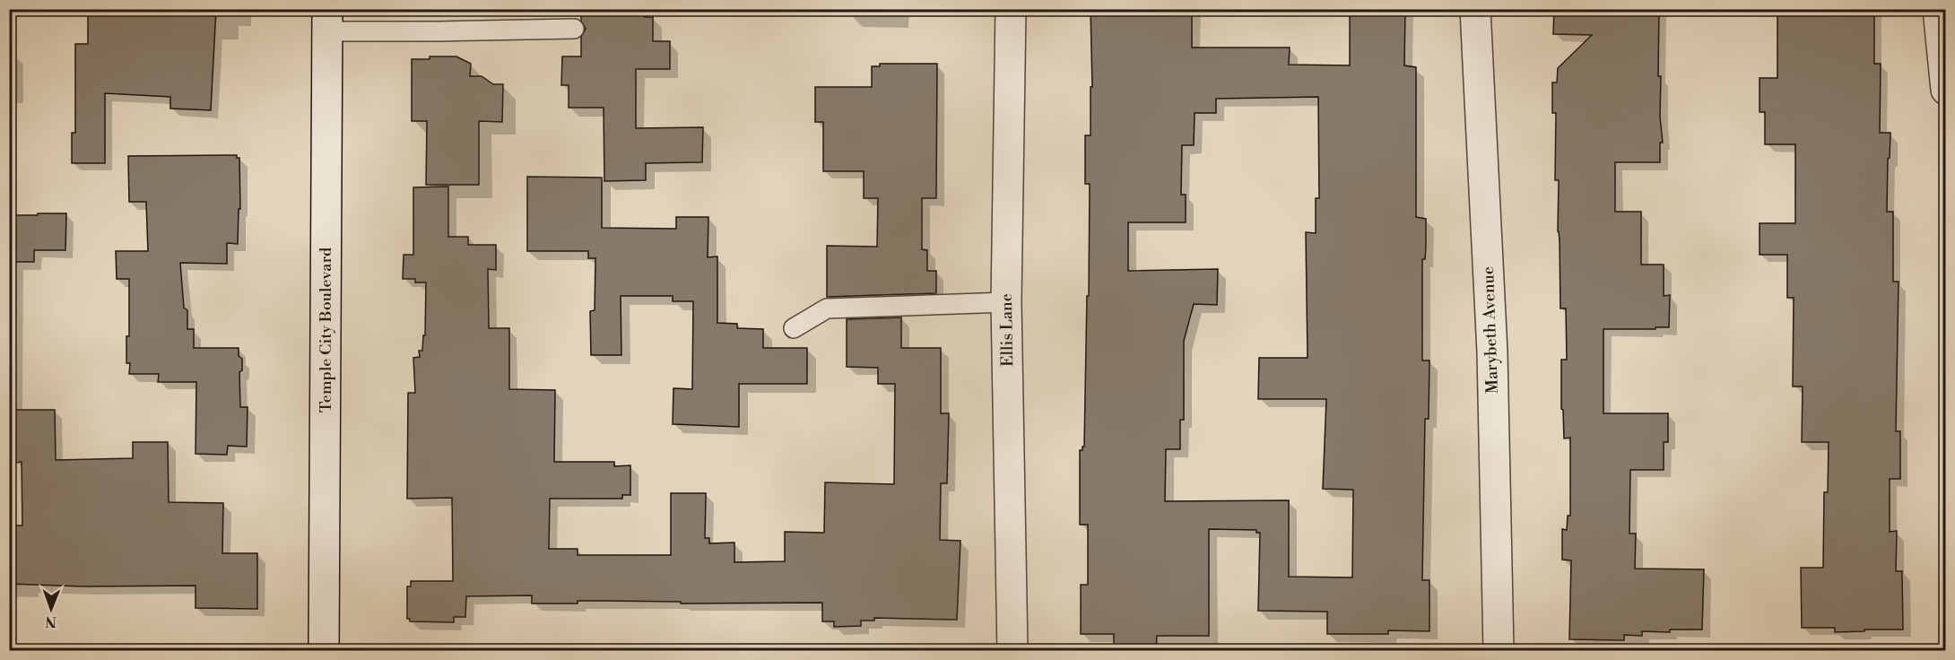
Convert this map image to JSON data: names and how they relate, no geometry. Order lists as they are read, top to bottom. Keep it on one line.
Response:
{"streets":{"street":["Temple City Boulevard","Ellis Lane","Marybeth Avenue"]},"north":"bottom"}
